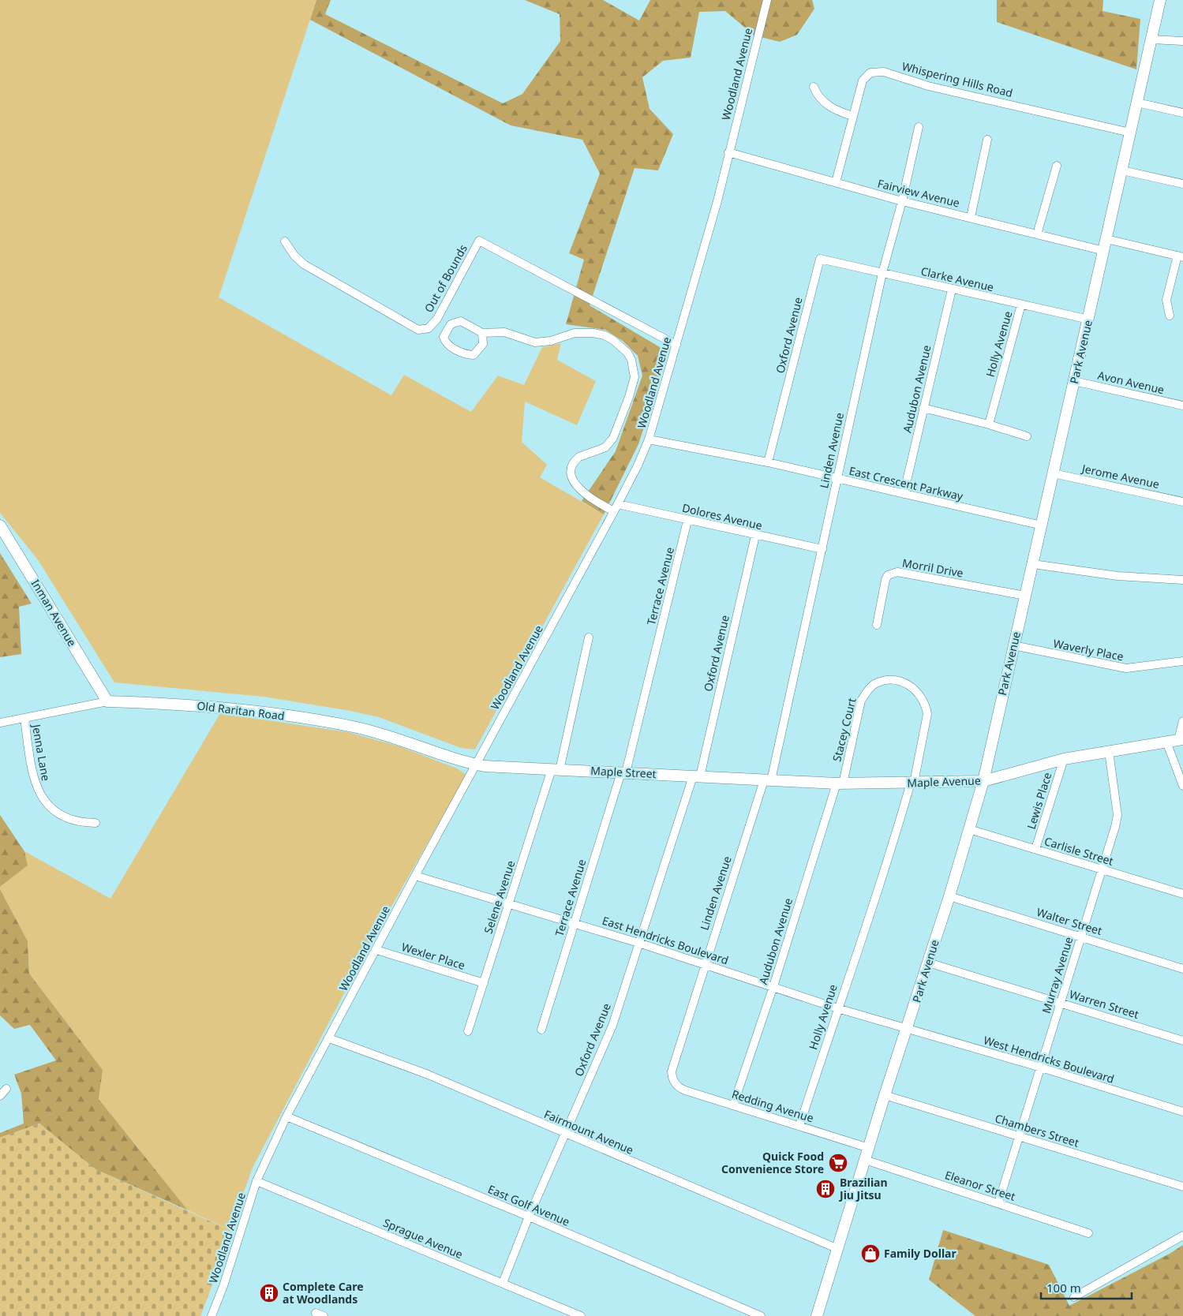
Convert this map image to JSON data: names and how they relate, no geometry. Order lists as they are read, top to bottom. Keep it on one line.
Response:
{"streets":{"main road":["Park Avenue","Inman Avenue","Old Raritan Road","Maple Street","Maple Avenue"],"street":["Woodland Avenue","Whispering Hills Road","Fairview Avenue","Out of Bounds","Clarke Avenue","Oxford Avenue","Holly Avenue","Avon Avenue","Audubon Avenue","Linden Avenue","Jerome Avenue","East Crescent Parkway","Dolores Avenue","Morril Drive","Terrace Avenue","Waverly Place","Stacey Court","Jenna Lane","Lewis Place","Carlisle Street","Selene Avenue","Walter Street","East Hendricks Boulevard","Wexler Place","Murray Avenue","Warren Street","West Hendricks Boulevard","Redding Avenue","Chambers Street","Fairmount Avenue","Eleanor Street","East Golf Avenue","Sprague Avenue"]},"crossings":[["Woodland Avenue","Fairview Avenue"],["Woodland Avenue","Out of Bounds"],["Woodland Avenue","East Crescent Parkway"],["Woodland Avenue","Dolores Avenue"],["Woodland Avenue","Old Raritan Road"],["Woodland Avenue","Maple Street"],["Woodland Avenue","East Hendricks Boulevard"],["Woodland Avenue","Wexler Place"],["Woodland Avenue","Fairmount Avenue"],["Woodland Avenue","East Golf Avenue"],["Woodland Avenue","Sprague Avenue"],["Whispering Hills Road","Fairview Avenue"],["Whispering Hills Road","Park Avenue"],["Fairview Avenue","Park Avenue"],["Fairview Avenue","Linden Avenue"],["Clarke Avenue","Oxford Avenue"],["Clarke Avenue","Holly Avenue"],["Clarke Avenue","Park Avenue"],["Clarke Avenue","Audubon Avenue"],["Clarke Avenue","Linden Avenue"],["Oxford Avenue","East Crescent Parkway"],["Oxford Avenue","Dolores Avenue"],["Oxford Avenue","Maple Street"],["Oxford Avenue","East Hendricks Boulevard"],["Oxford Avenue","Fairmount Avenue"],["Oxford Avenue","East Golf Avenue"],["Oxford Avenue","Sprague Avenue"],["Holly Avenue","Stacey Court"],["Holly Avenue","Maple Avenue"],["Holly Avenue","East Hendricks Boulevard"],["Holly Avenue","Redding Avenue"],["Park Avenue","Avon Avenue"],["Park Avenue","Jerome Avenue"],["Park Avenue","East Crescent Parkway"],["Park Avenue","Morril Drive"],["Park Avenue","Waverly Place"],["Park Avenue","Maple Avenue"],["Park Avenue","Carlisle Street"],["Park Avenue","Walter Street"],["Park Avenue","East Hendricks Boulevard"],["Park Avenue","Warren Street"],["Park Avenue","West Hendricks Boulevard"],["Park Avenue","Redding Avenue"],["Park Avenue","Chambers Street"],["Park Avenue","Fairmount Avenue"],["Park Avenue","Eleanor Street"],["Audubon Avenue","East Crescent Parkway"],["Audubon Avenue","Stacey Court"],["Audubon Avenue","Maple Avenue"],["Audubon Avenue","East Hendricks Boulevard"],["Audubon Avenue","Redding Avenue"],["Linden Avenue","East Crescent Parkway"],["Linden Avenue","Dolores Avenue"],["Linden Avenue","Maple Street"],["Linden Avenue","Maple Avenue"],["Linden Avenue","East Hendricks Boulevard"],["Linden Avenue","Redding Avenue"],["Dolores Avenue","Terrace Avenue"],["Terrace Avenue","Maple Street"],["Terrace Avenue","East Hendricks Boulevard"],["Inman Avenue","Old Raritan Road"],["Old Raritan Road","Jenna Lane"],["Old Raritan Road","Maple Street"],["Stacey Court","Maple Avenue"],["Maple Street","Maple Avenue"],["Maple Street","Selene Avenue"],["Maple Avenue","Lewis Place"],["Maple Avenue","Murray Avenue"],["Lewis Place","Carlisle Street"],["Carlisle Street","Murray Avenue"],["Selene Avenue","East Hendricks Boulevard"],["Selene Avenue","Wexler Place"],["Walter Street","Murray Avenue"],["East Hendricks Boulevard","West Hendricks Boulevard"],["Murray Avenue","Warren Street"],["Murray Avenue","West Hendricks Boulevard"],["Murray Avenue","Chambers Street"],["Murray Avenue","Eleanor Street"]],"places":{"supermarket":["Quick Food Convenience Store"],"building":["Brazilian Jiu Jitsu","Complete Care at Woodlands"],"shop":["Family Dollar"]},"scale_bar":"100 m"}
